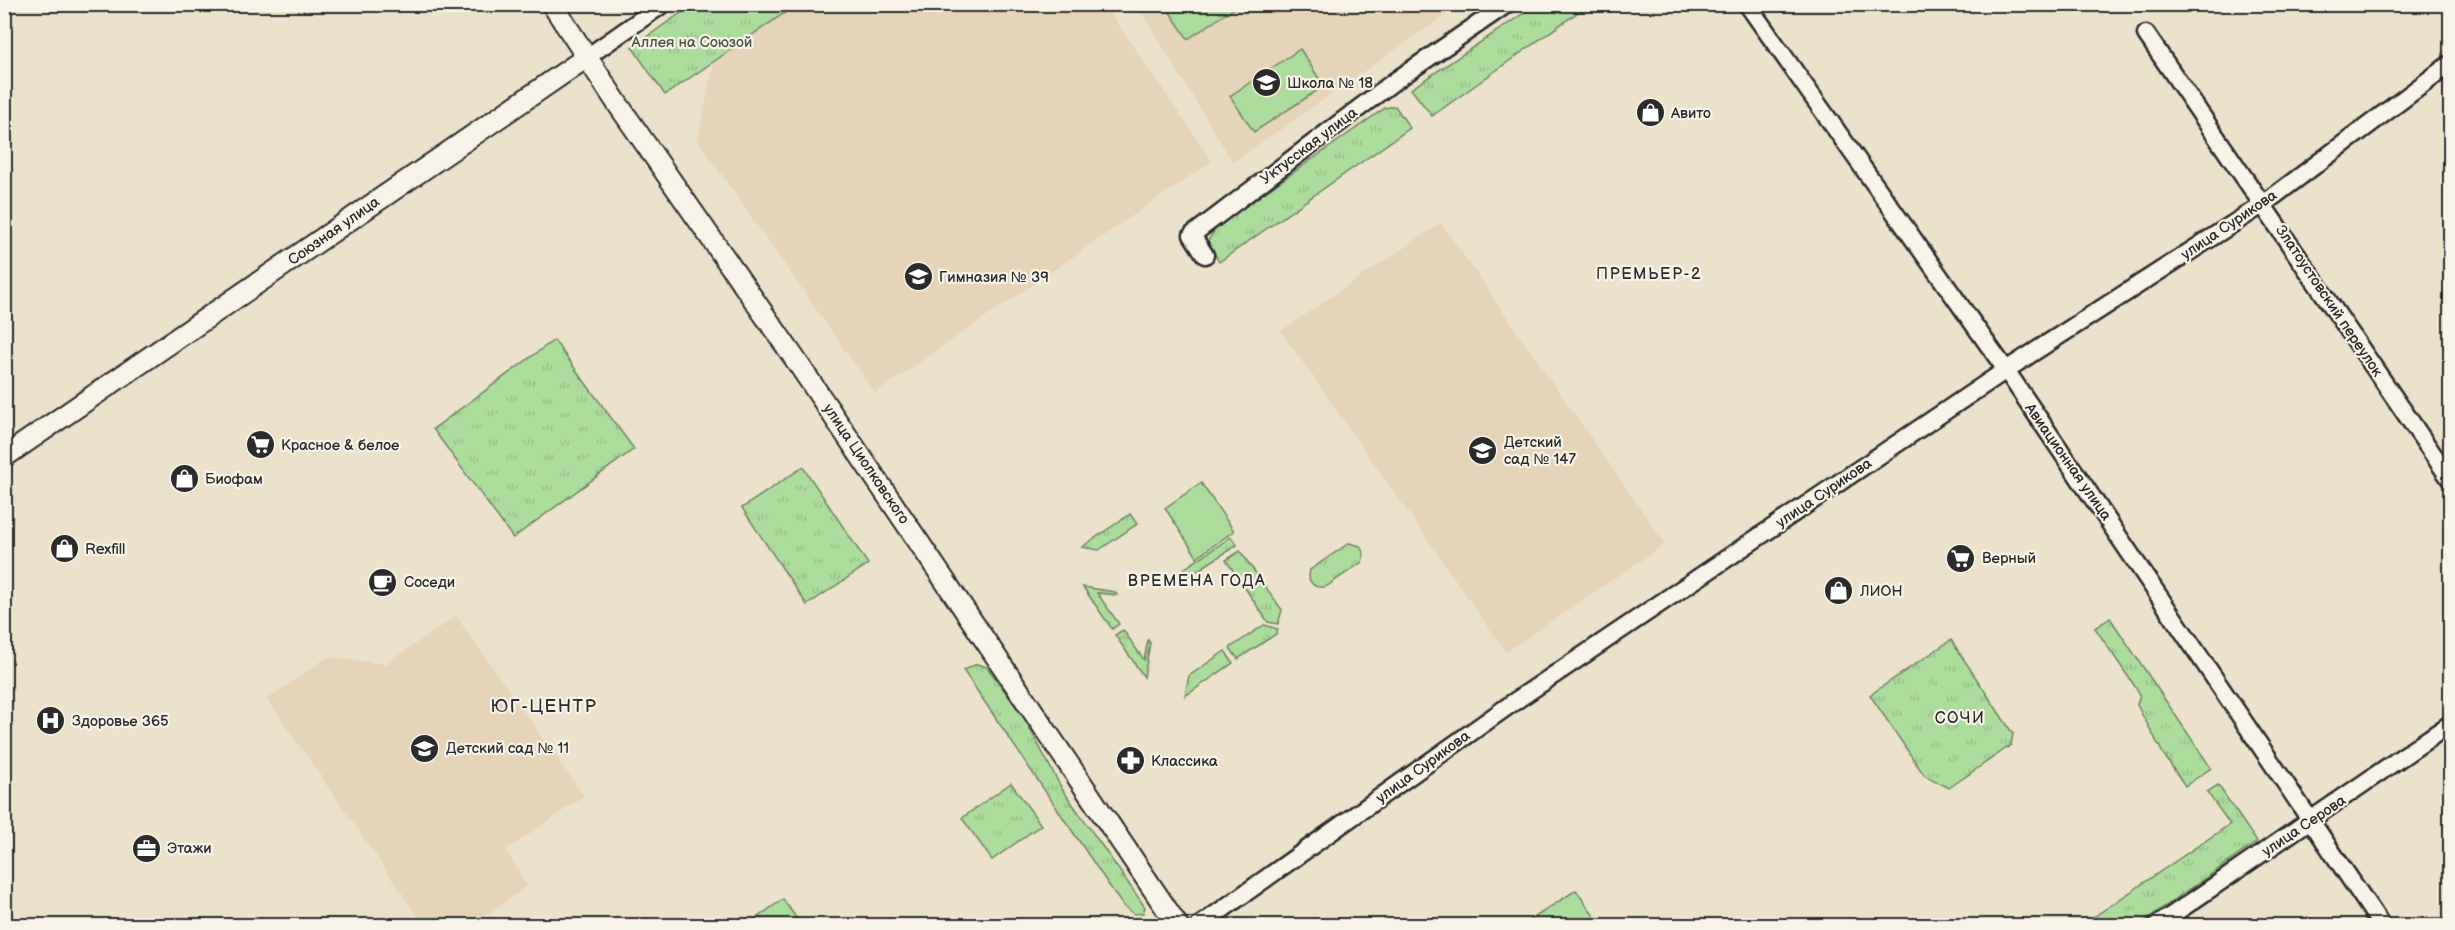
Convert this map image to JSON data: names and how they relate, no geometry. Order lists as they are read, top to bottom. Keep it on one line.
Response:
{"streets":{"street":["Уктусская улица","улица Сурикова","Союзная улица","Златоустовский переулок","Авиационная улица","улица Циолковского","улица Серова"]},"crossings":[["улица Сурикова","Златоустовский переулок"],["улица Сурикова","Авиационная улица"],["Союзная улица","улица Циолковского"],["Авиационная улица","улица Серова"]],"districts":["ПРЕМЬЕР-2","ВРЕМЕНА ГОДА","ЮГ-ЦЕНТР","СОЧИ"],"parks":["Аллея на Союзой"],"places":{"school or university":["Школа № 18","Гимназия № 39","Детский сад № 147","Детский сад № 11"],"shop":["Авито","Биофам","Rexfill","ЛИОН"],"supermarket":["Красное & белое","Верный"],"cafe":["Соседи"],"hospital":["Здоровье 365"],"pharmacy":["Классика"],"office":["Этажи"]}}
